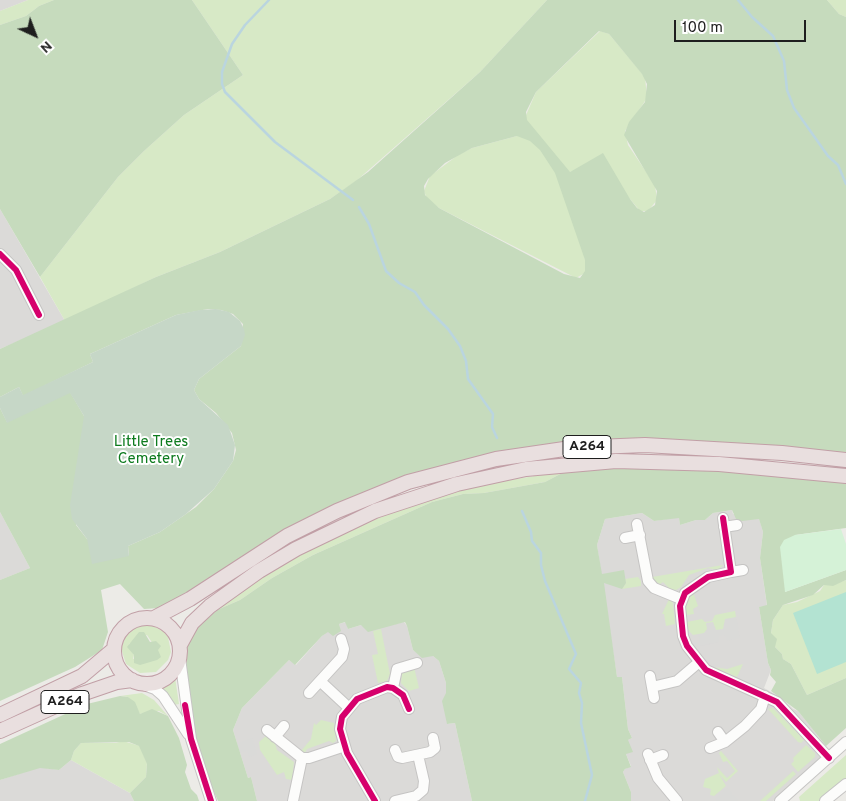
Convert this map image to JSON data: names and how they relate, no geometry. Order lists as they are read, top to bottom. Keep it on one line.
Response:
{"streets":{"highway":["A264"]},"parks":["Little Trees Cemetery"],"scale_bar":"100 m","north":"bottom right"}
